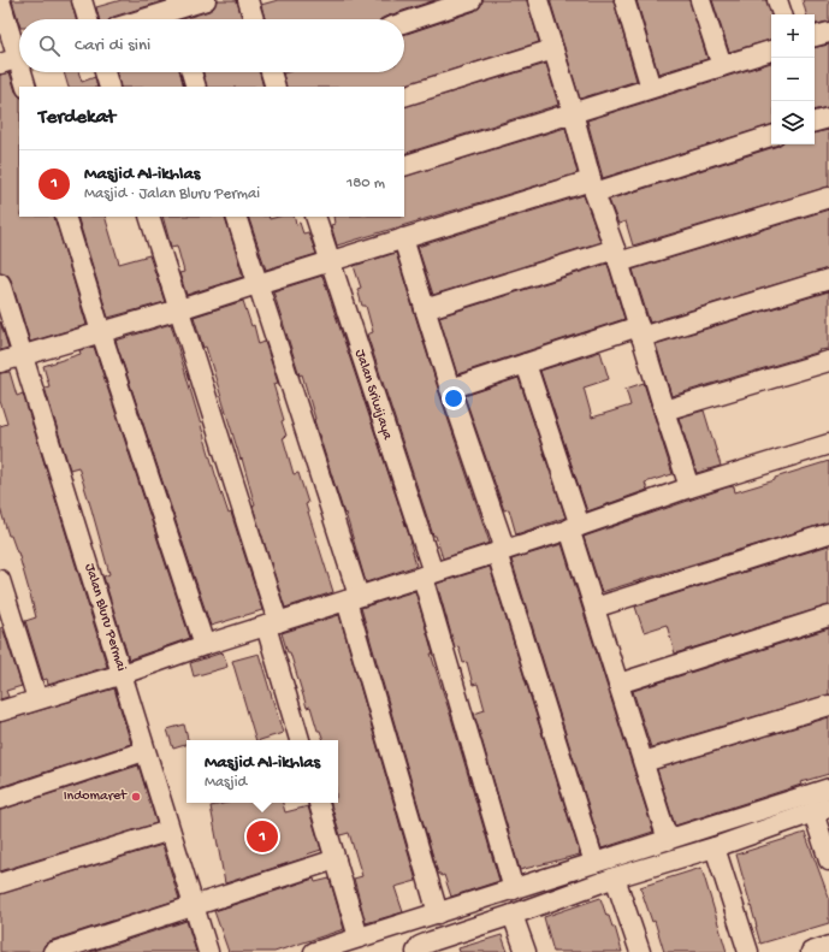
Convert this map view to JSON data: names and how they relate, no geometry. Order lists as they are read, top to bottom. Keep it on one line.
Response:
{"streets":{"street":["Jalan Sriwijaya","Jalan Bluru Permai"]},"places":["Indomaret"],"page":{"map_buttons":["+","−"],"search":"Cari di sini","heading":"Terdekat","list":[{"mark":"1","name":"Masjid Al-ikhlas","note":"Masjid · Jalan Bluru Permai","value":"180 m"}],"popup":["Masjid Al-ikhlas","Masjid"],"pins":"1"}}
